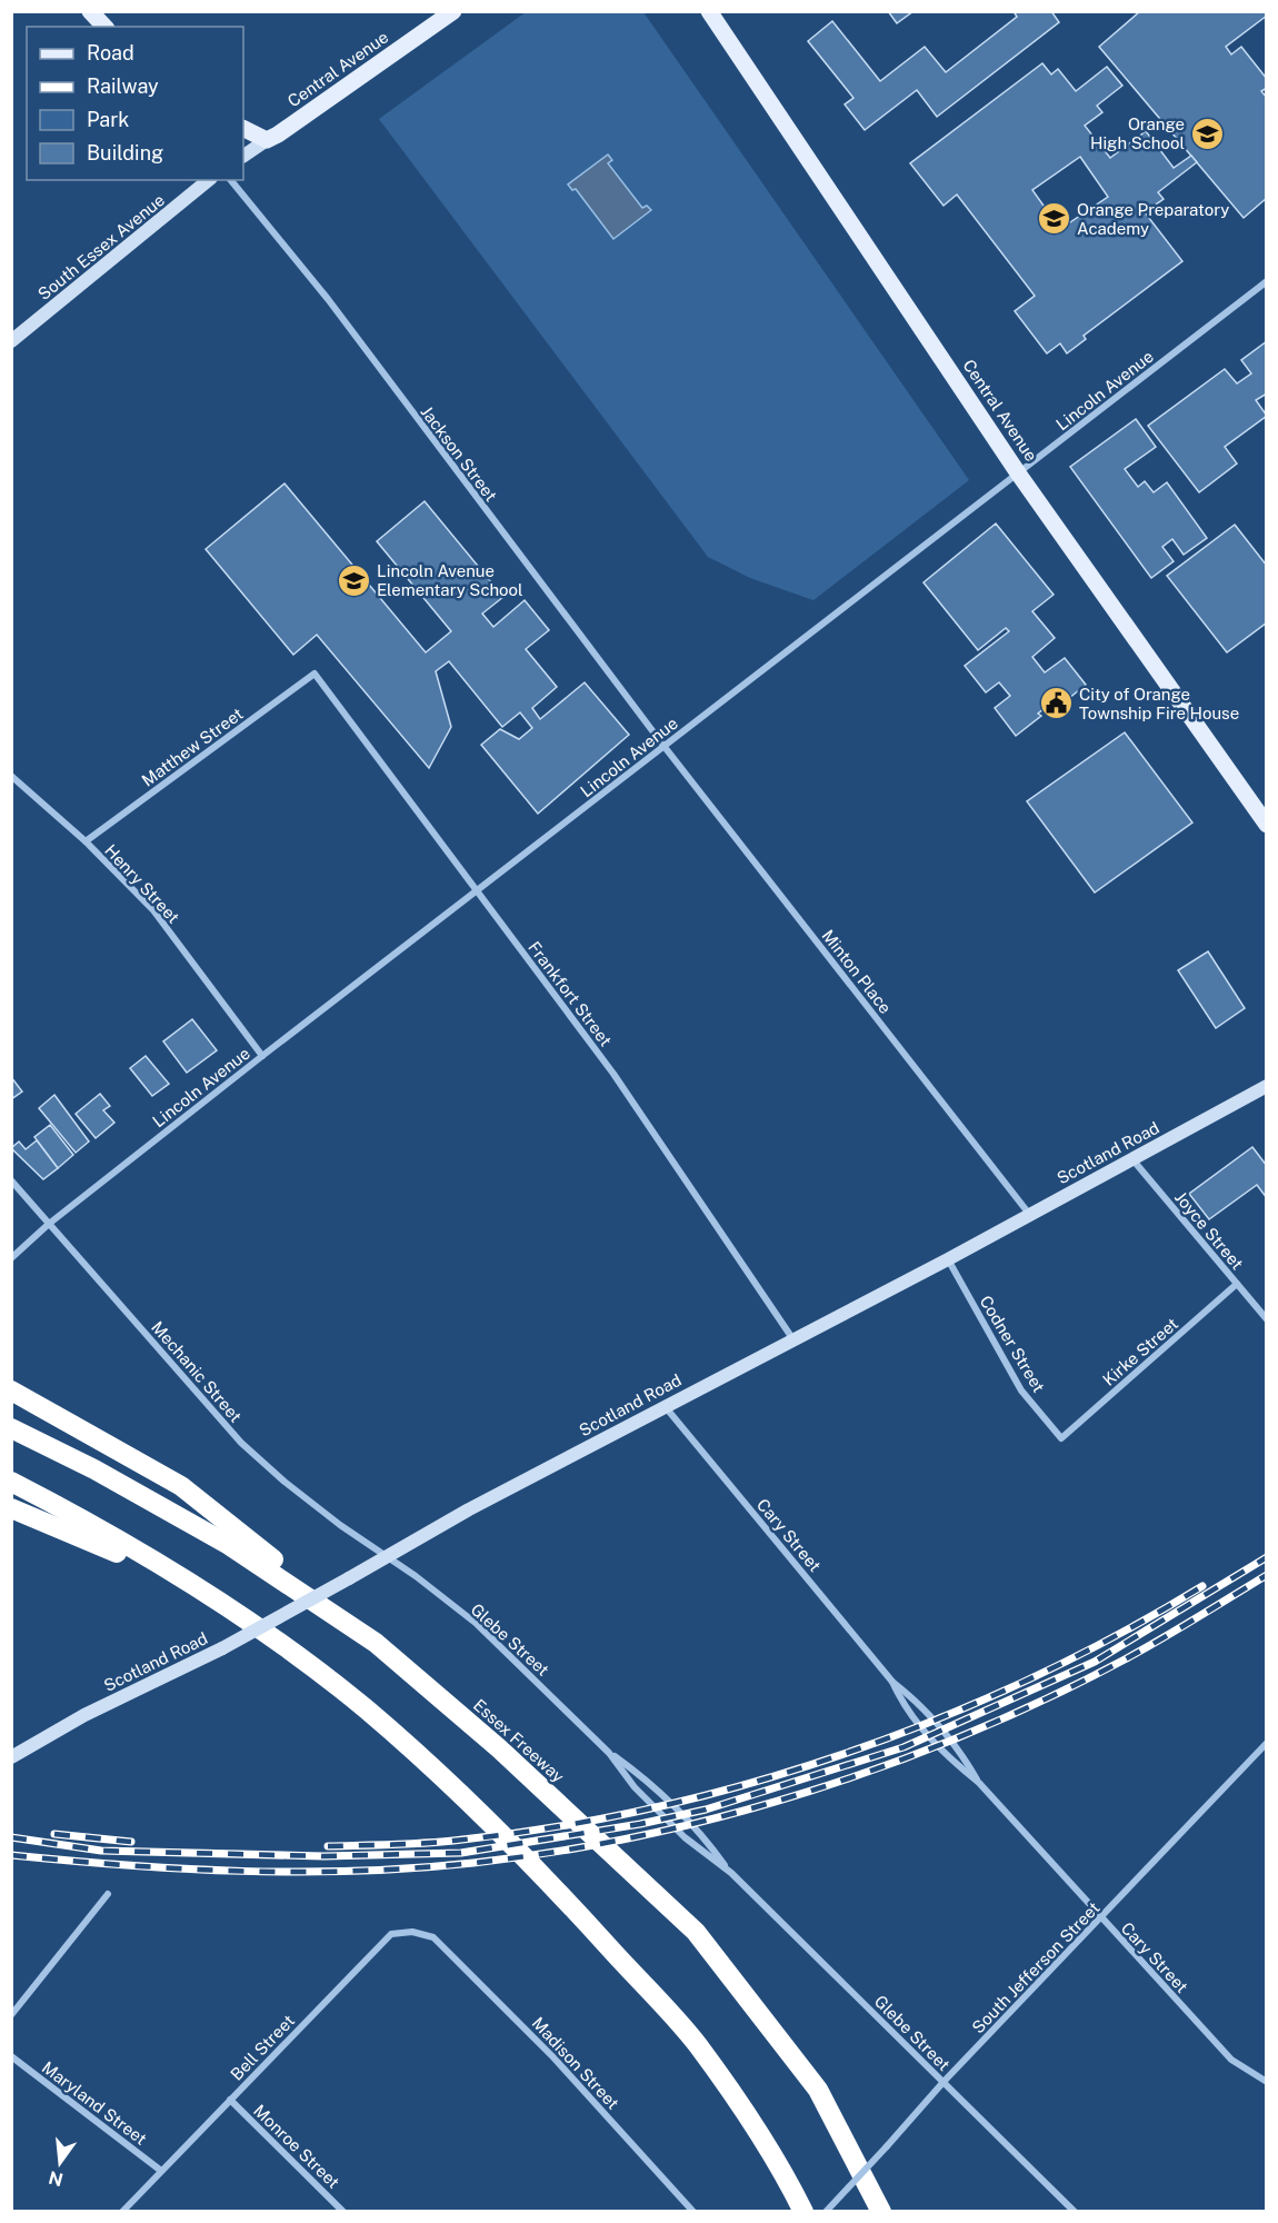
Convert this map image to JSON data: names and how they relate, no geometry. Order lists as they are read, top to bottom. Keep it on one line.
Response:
{"streets":{"highway":["Essex Freeway"],"main road":["Central Avenue","South Essex Avenue","Scotland Road"],"street":["Lincoln Avenue","Jackson Street","Matthew Street","Henry Street","Minton Place","Frankfort Street","Joyce Street","Codner Street","Kirke Street","Mechanic Street","Cary Street","Glebe Street","South Jefferson Street","Bell Street","Madison Street","Maryland Street","Monroe Street"]},"crossings":[["Central Avenue","Lincoln Avenue"],["Lincoln Avenue","Jackson Street"],["Lincoln Avenue","Henry Street"],["Lincoln Avenue","Minton Place"],["Lincoln Avenue","Frankfort Street"],["Lincoln Avenue","Mechanic Street"],["Jackson Street","Minton Place"],["Matthew Street","Henry Street"],["Matthew Street","Frankfort Street"],["Minton Place","Scotland Road"],["Frankfort Street","Scotland Road"],["Scotland Road","Joyce Street"],["Scotland Road","Codner Street"],["Scotland Road","Mechanic Street"],["Scotland Road","Cary Street"],["Scotland Road","Glebe Street"],["Joyce Street","Kirke Street"],["Codner Street","Kirke Street"],["Mechanic Street","Glebe Street"],["Cary Street","South Jefferson Street"],["Glebe Street","South Jefferson Street"],["Bell Street","Madison Street"],["Bell Street","Maryland Street"],["Bell Street","Monroe Street"]],"places":{"school or university":["Orange High School","Orange Preparatory Academy","Lincoln Avenue Elementary School"],"public building":["City of Orange Township Fire House"]},"legend":["Road","Railway","Park","Building"],"north":"bottom"}
